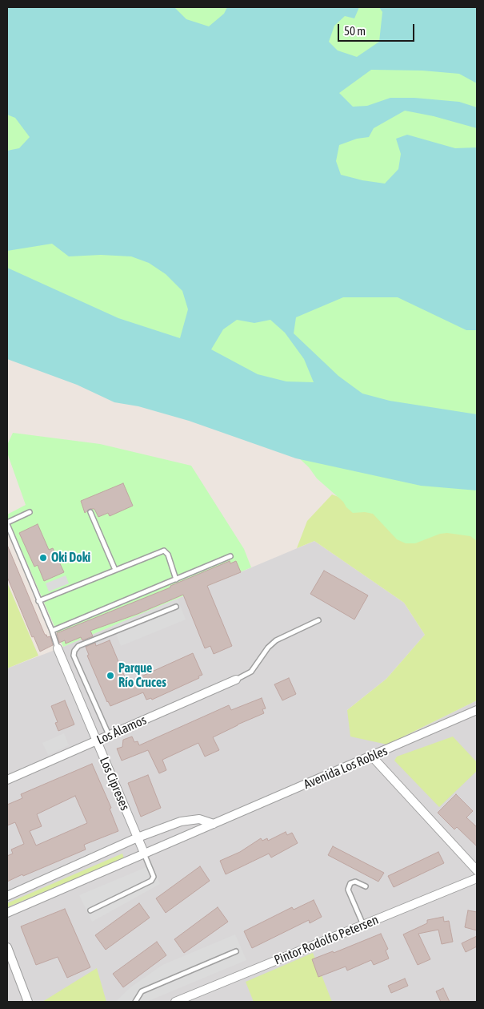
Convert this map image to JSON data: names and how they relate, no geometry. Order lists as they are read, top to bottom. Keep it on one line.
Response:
{"streets":{"street":["Los Álamos","Avenida Los Robles","Los Cipreses","Pintor Rodolfo Petersen"]},"crossings":[["Los Álamos","Los Cipreses"],["Avenida Los Robles","Los Cipreses"]],"places":["Oki Doki","Parque Río Cruces"],"scale_bar":"50 m"}
